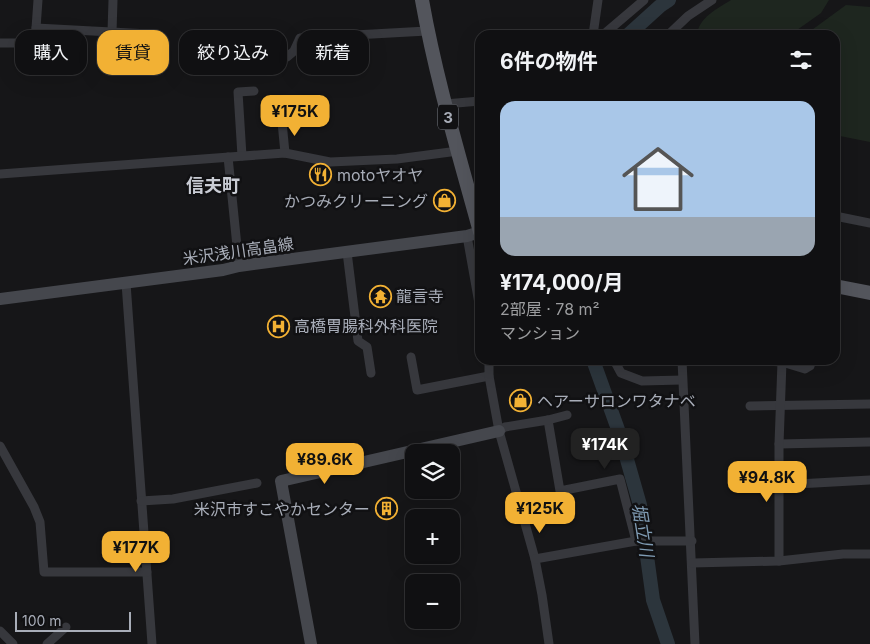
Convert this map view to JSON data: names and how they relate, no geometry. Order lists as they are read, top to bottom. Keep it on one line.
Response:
{"streets":{"main road":["3","米沢浅川高畠線"]},"districts":["信夫町"],"water":["堀立川"],"places":{"restaurant":["motoヤオヤ"],"shop":["かつみクリーニング","ヘアーサロンワタナベ"],"temple":["龍言寺"],"hospital":["高橋胃腸科外科医院"],"building":["米沢市すこやかセンター"]},"scale_bar":"100 m","page":{"chip":["購入","賃貸","絞り込み","新着"],"heading":"6件の物件","list":[{"name":"¥174,000/月","note":"2部屋 · 78 m² · マンション"}],"price":["¥175K","¥174K","¥89.6K","¥94.8K","¥125K","¥177K"],"map_buttons":["+","−"],"scale":"100 m"}}
